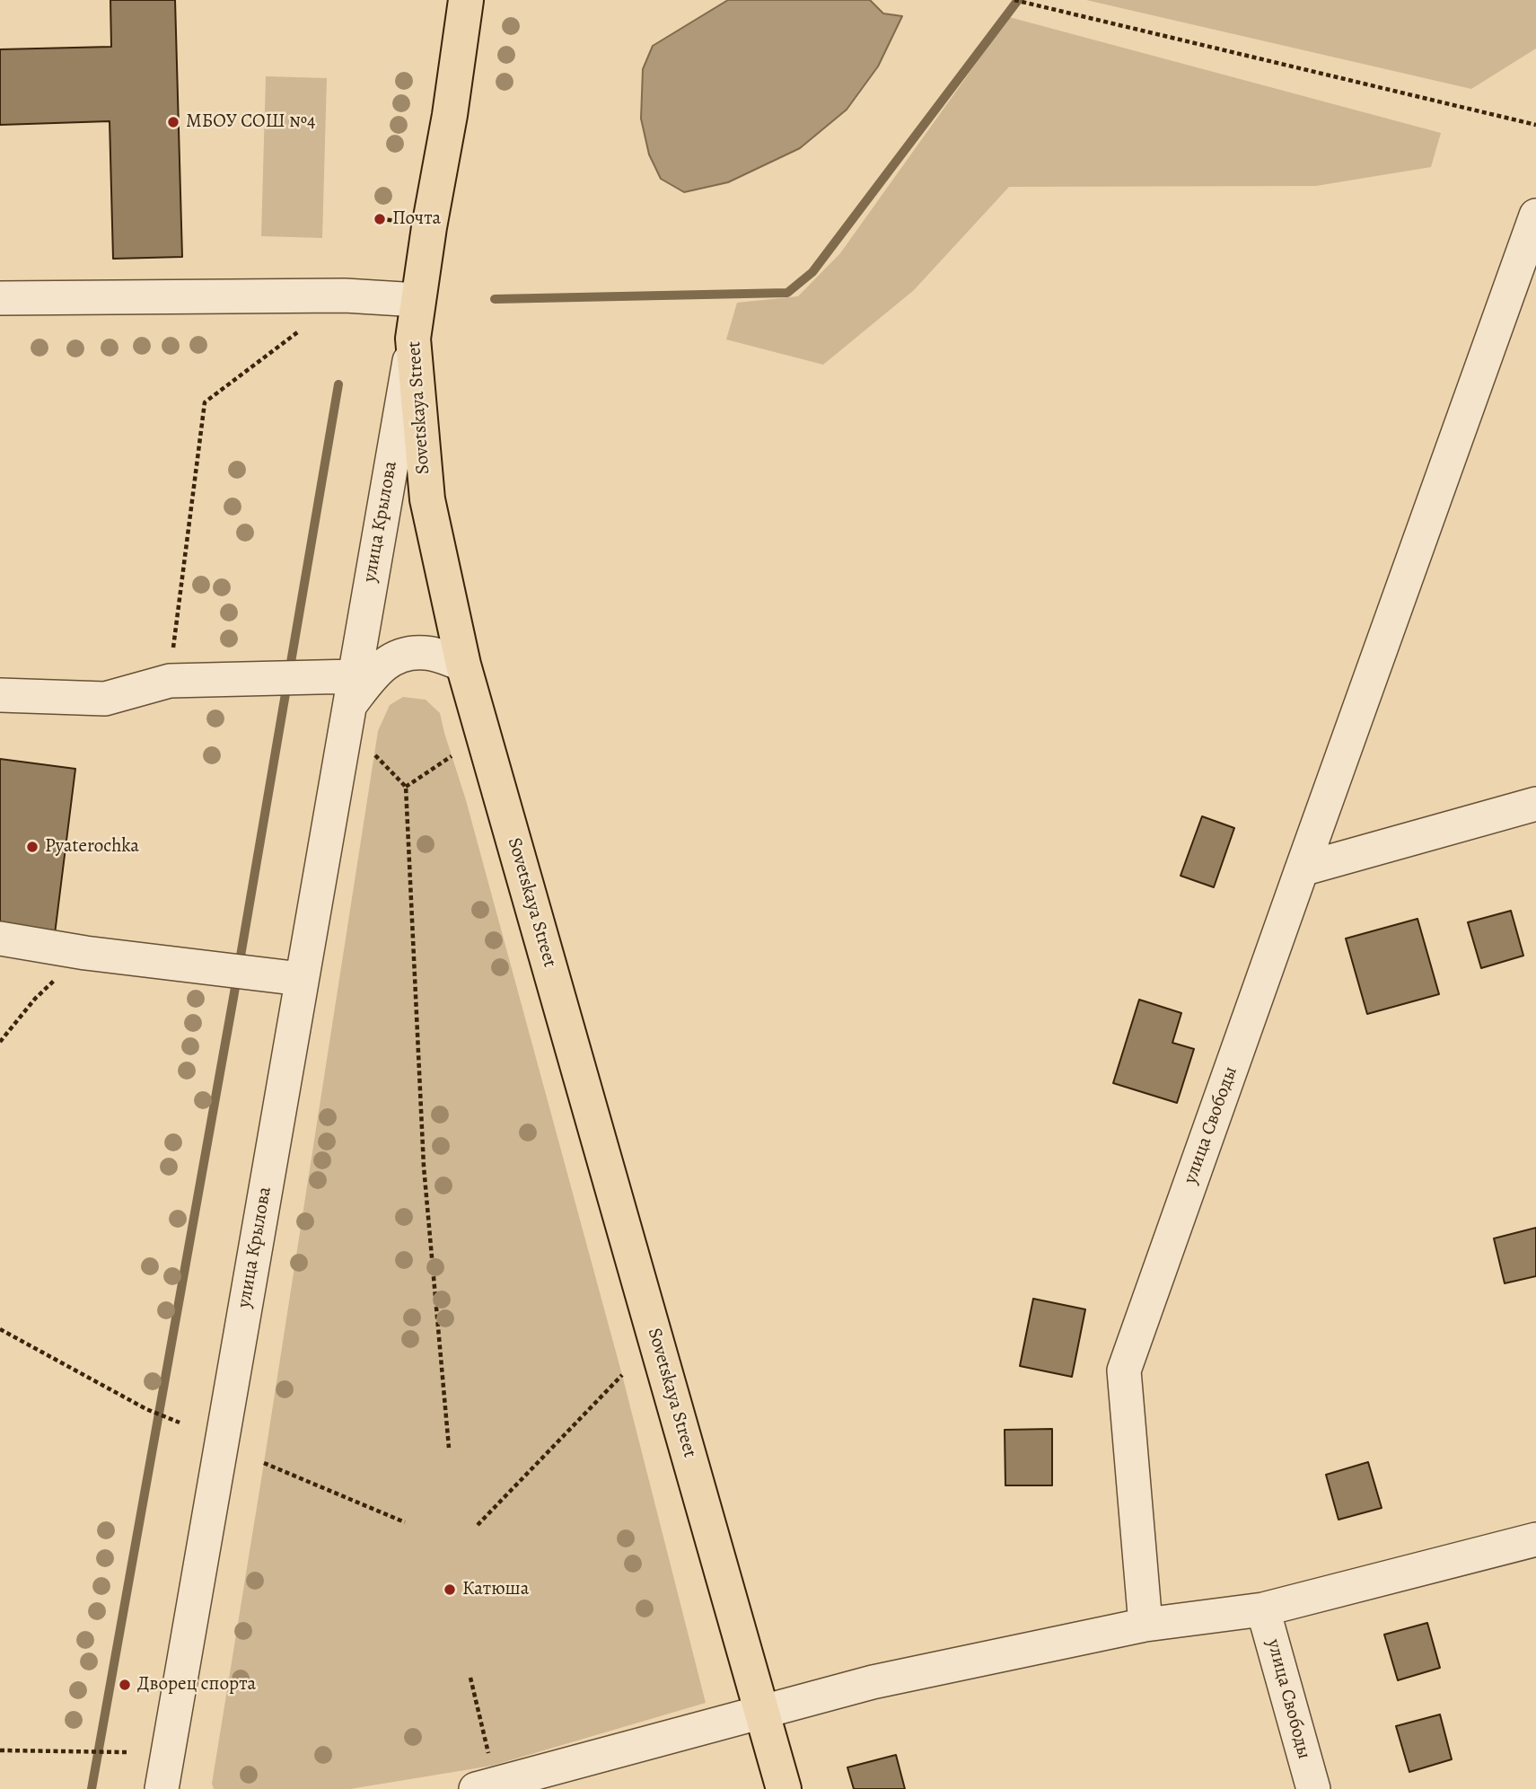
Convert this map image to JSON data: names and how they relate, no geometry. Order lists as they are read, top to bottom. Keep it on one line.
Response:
{"streets":{"main road":["Sovetskaya Street"],"street":["улица Крылова","улица Свободы"]},"crossings":[["Sovetskaya Street","улица Крылова"]],"places":["МБОУ СОШ №4","Почта","Pyaterochka","Катюша","Дворец спорта"]}
